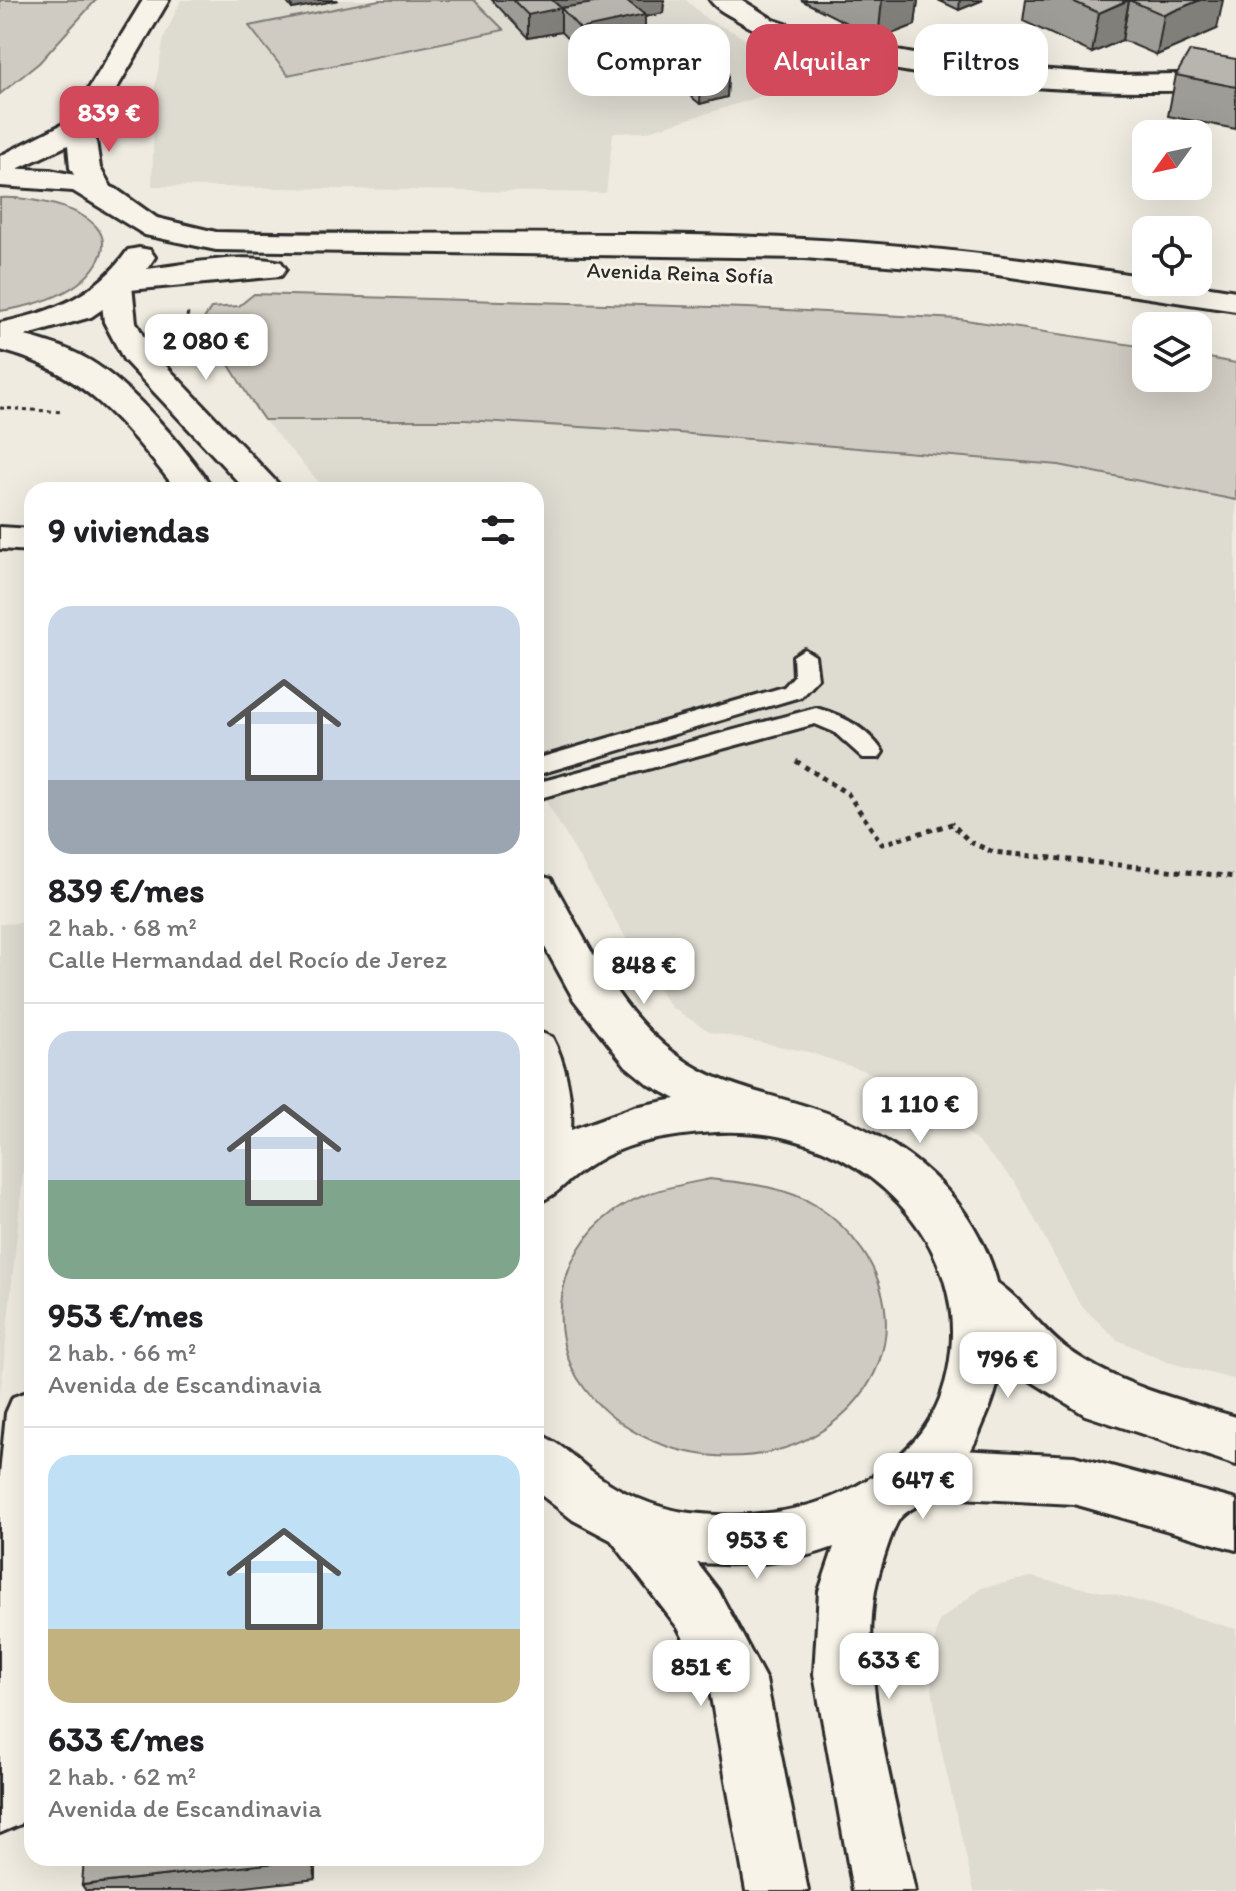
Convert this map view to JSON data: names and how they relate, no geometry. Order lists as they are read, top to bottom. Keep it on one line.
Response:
{"streets":{"street":["Avenida Reina Sofía"]},"north":"bottom left","page":{"chip":["Comprar","Alquilar","Filtros"],"price":["839 €","2 080 €","848 €","1 110 €","796 €","647 €","953 €","633 €","851 €"],"heading":"9 viviendas","list":[{"name":"839 €/mes","note":"2 hab. · 68 m² · Calle Hermandad del Rocío de Jerez"},{"name":"953 €/mes","note":"2 hab. · 66 m² · Avenida de Escandinavia"},{"name":"633 €/mes","note":"2 hab. · 62 m² · Avenida de Escandinavia"}]}}
